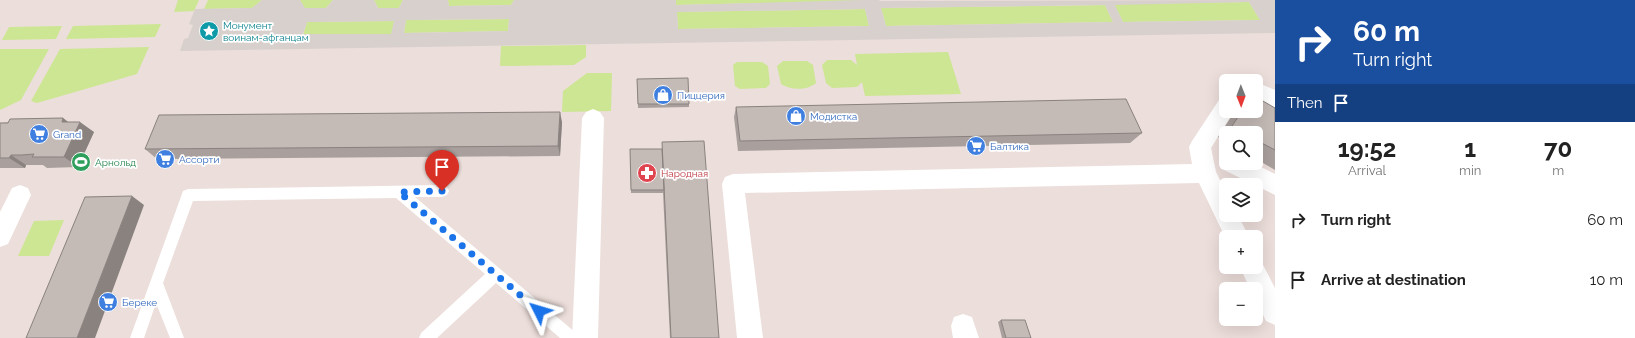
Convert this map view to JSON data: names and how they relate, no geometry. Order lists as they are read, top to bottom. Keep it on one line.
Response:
{"places":{"place":["Монумент воинам-афганцам"],"shop":["Пиццерия","Модистка"],"supermarket":["Grand","Балтика","Ассорти","Береке"],"sports":["Арнольд"],"pharmacy":["Народная"]},"north":"bottom","page":{"turn":["60 m","Turn right"],"map_buttons":["+","−"],"then":"Then","eta":["19:52","Arrival","1","min","70","m"],"list":[{"name":"Turn right","value":"60 m"},{"name":"Arrive at destination","value":"10 m"}]}}
